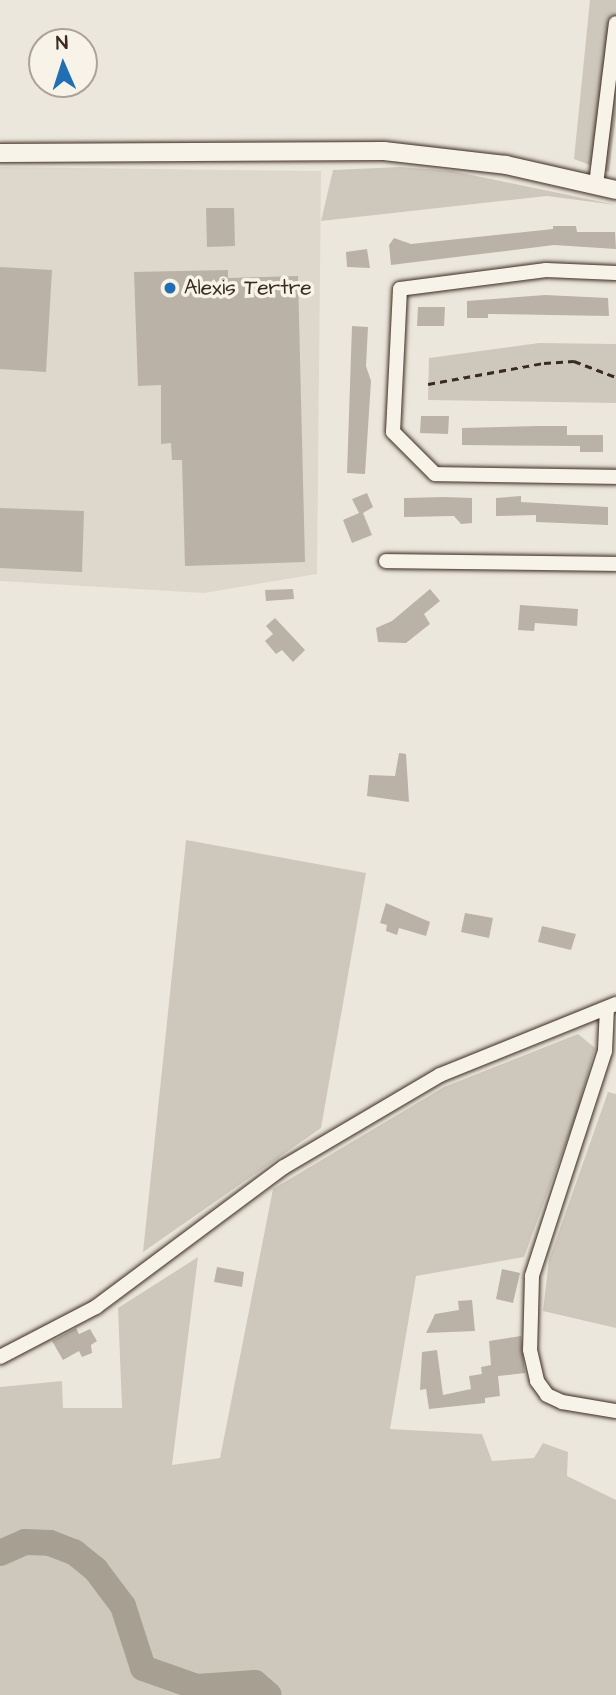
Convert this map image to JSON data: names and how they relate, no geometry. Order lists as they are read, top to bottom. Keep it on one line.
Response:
{"places":["Alexis Tertre"],"north":"top"}
